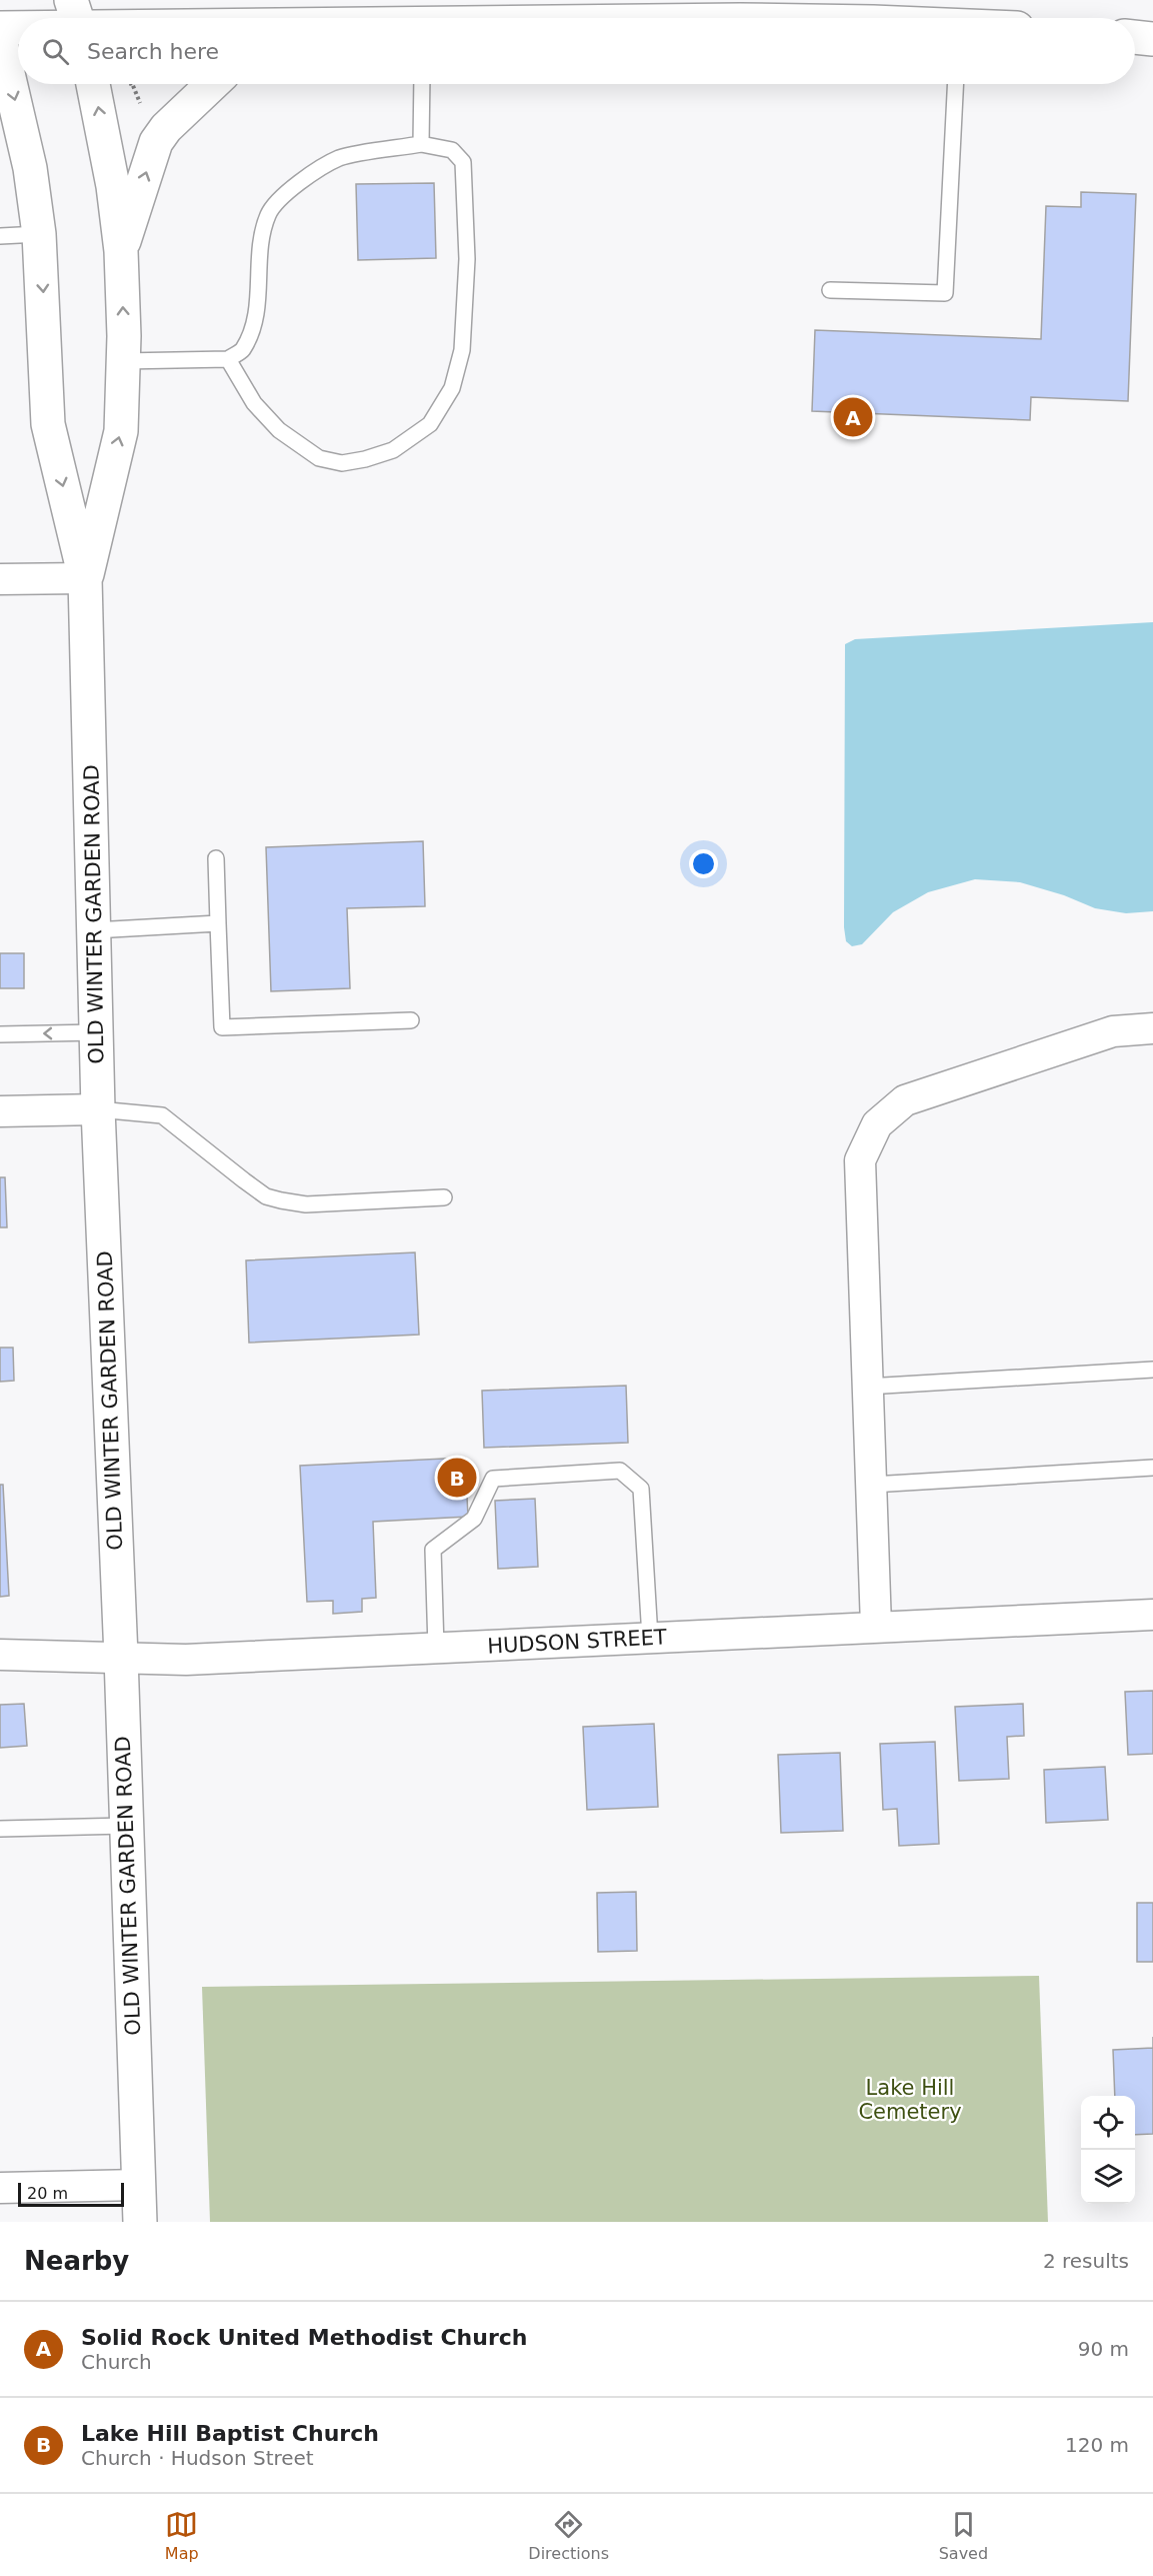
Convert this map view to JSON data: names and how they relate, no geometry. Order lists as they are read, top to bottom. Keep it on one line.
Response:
{"streets":{"main road":["OLD WINTER GARDEN ROAD"],"street":["HUDSON STREET"]},"crossings":[["OLD WINTER GARDEN ROAD","HUDSON STREET"]],"parks":["Lake Hill Cemetery"],"scale_bar":"20 m","page":{"search":"Search here","pins":["A","B"],"scale":"20 m","heading":["Nearby","2 results"],"list":[{"mark":"A","name":"Solid Rock United Methodist Church","note":"Church","value":"90 m"},{"mark":"B","name":"Lake Hill Baptist Church","note":"Church · Hudson Street","value":"120 m"}],"nav":["Map","Directions","Saved"]}}
